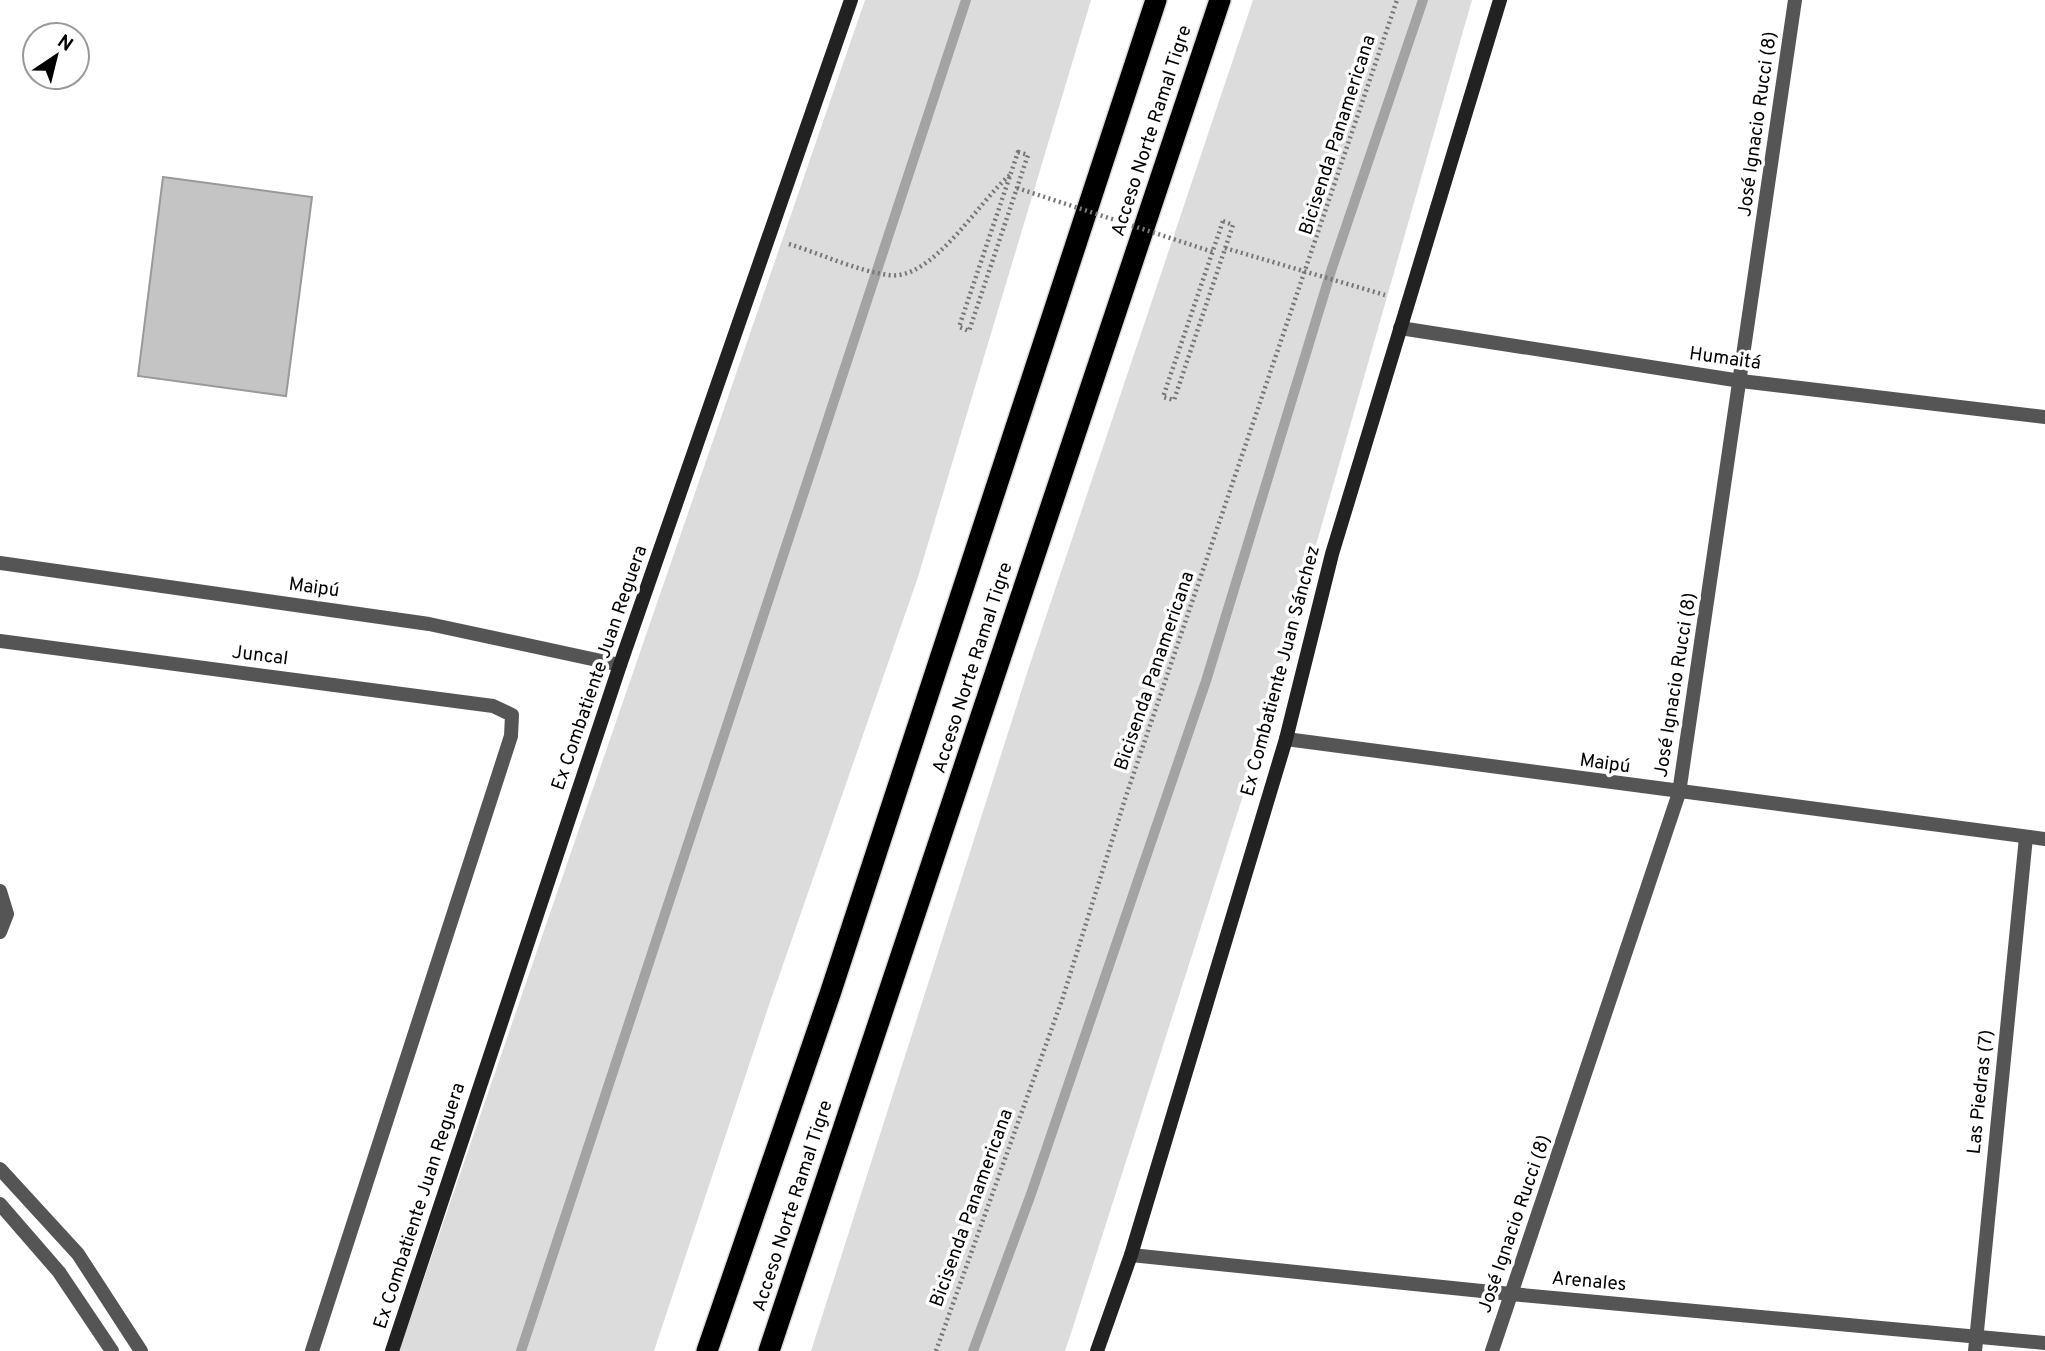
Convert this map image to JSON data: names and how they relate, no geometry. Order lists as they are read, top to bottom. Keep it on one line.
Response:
{"streets":{"highway":["Acceso Norte Ramal Tigre"],"street":["José Ignacio Rucci (8)","Humaitá","Maipú","Juncal","Ex Combatiente Juan Reguera","Ex Combatiente Juan Sánchez","Las Piedras (7)","Arenales"],"path":["Bicisenda Panamericana"]},"crossings":[["José Ignacio Rucci (8)","Humaitá"],["José Ignacio Rucci (8)","Maipú"],["José Ignacio Rucci (8)","Arenales"],["Humaitá","Ex Combatiente Juan Sánchez"],["Maipú","Ex Combatiente Juan Reguera"],["Maipú","Ex Combatiente Juan Sánchez"],["Maipú","Las Piedras (7)"],["Ex Combatiente Juan Sánchez","Arenales"],["Las Piedras (7)","Arenales"]],"north":"top right"}
